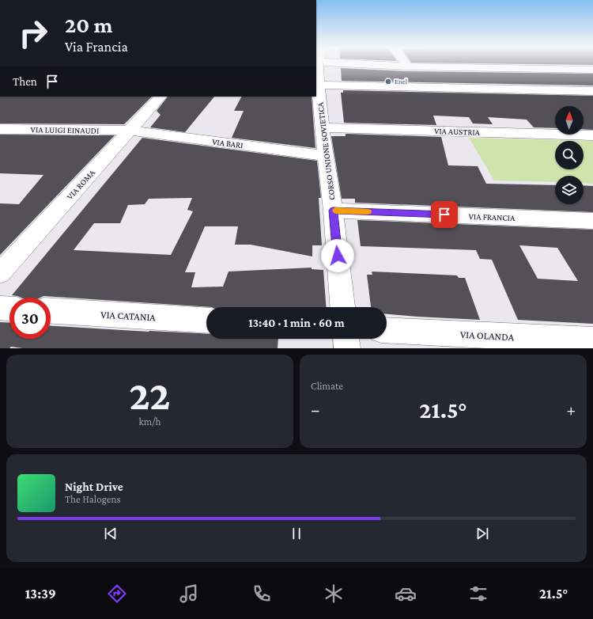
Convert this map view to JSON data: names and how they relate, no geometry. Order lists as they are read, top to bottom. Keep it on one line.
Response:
{"streets":{"street":["VIA LUIGI EINAUDI","VIA AUSTRIA","VIA BARI","CORSO UNIONE SOVIETICA","VIA ROMA","VIA FRANCIA","VIA CATANIA","VIA OLANDA"]},"crossings":[["VIA LUIGI EINAUDI","VIA BARI"],["VIA LUIGI EINAUDI","VIA ROMA"],["VIA AUSTRIA","CORSO UNIONE SOVIETICA"],["VIA BARI","CORSO UNIONE SOVIETICA"],["VIA BARI","VIA ROMA"],["CORSO UNIONE SOVIETICA","VIA FRANCIA"]],"places":["Enel"],"north":"top","page":{"turn":["20 m","Via Francia"],"then":"Then","limit":"30","trip":"13:40 · 1 min · 60 m","tile":[["22","km/h"],"Climate"],"heat":["−","21.5°","+"],"song":["Night Drive","The Halogens"],"tabs":["13:39","21.5°"]}}
